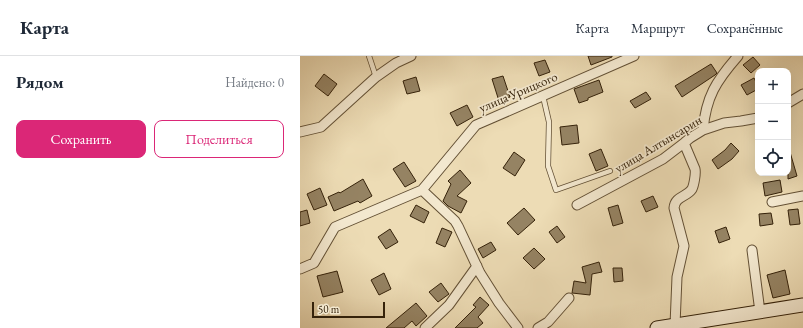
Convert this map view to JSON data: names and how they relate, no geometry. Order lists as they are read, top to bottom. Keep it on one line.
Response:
{"streets":{"street":["улица Урицкого","улица Алтынсарин"]},"scale_bar":"50 m","page":{"header":"Карта","nav":["Карта","Маршрут","Сохранённые"],"heading":["Рядом","Найдено: 0"],"map_buttons":["+","−"],"buttons":["Сохранить","Поделиться"],"scale":"50 m"}}
